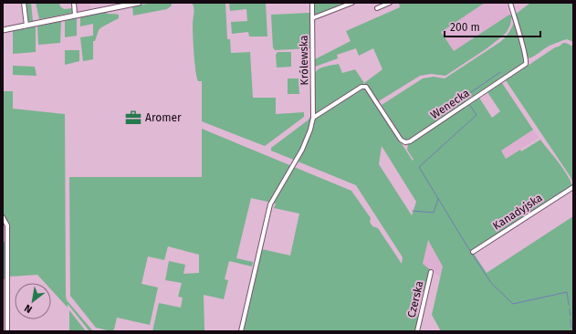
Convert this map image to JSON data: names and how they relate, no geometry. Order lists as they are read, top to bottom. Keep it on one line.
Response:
{"streets":{"street":["Królewska","Wenecka","Kanadyjska","Czerska"]},"crossings":[["Królewska","Wenecka"]],"places":{"office":["Aromer"]},"scale_bar":"200 m","north":"bottom left"}
